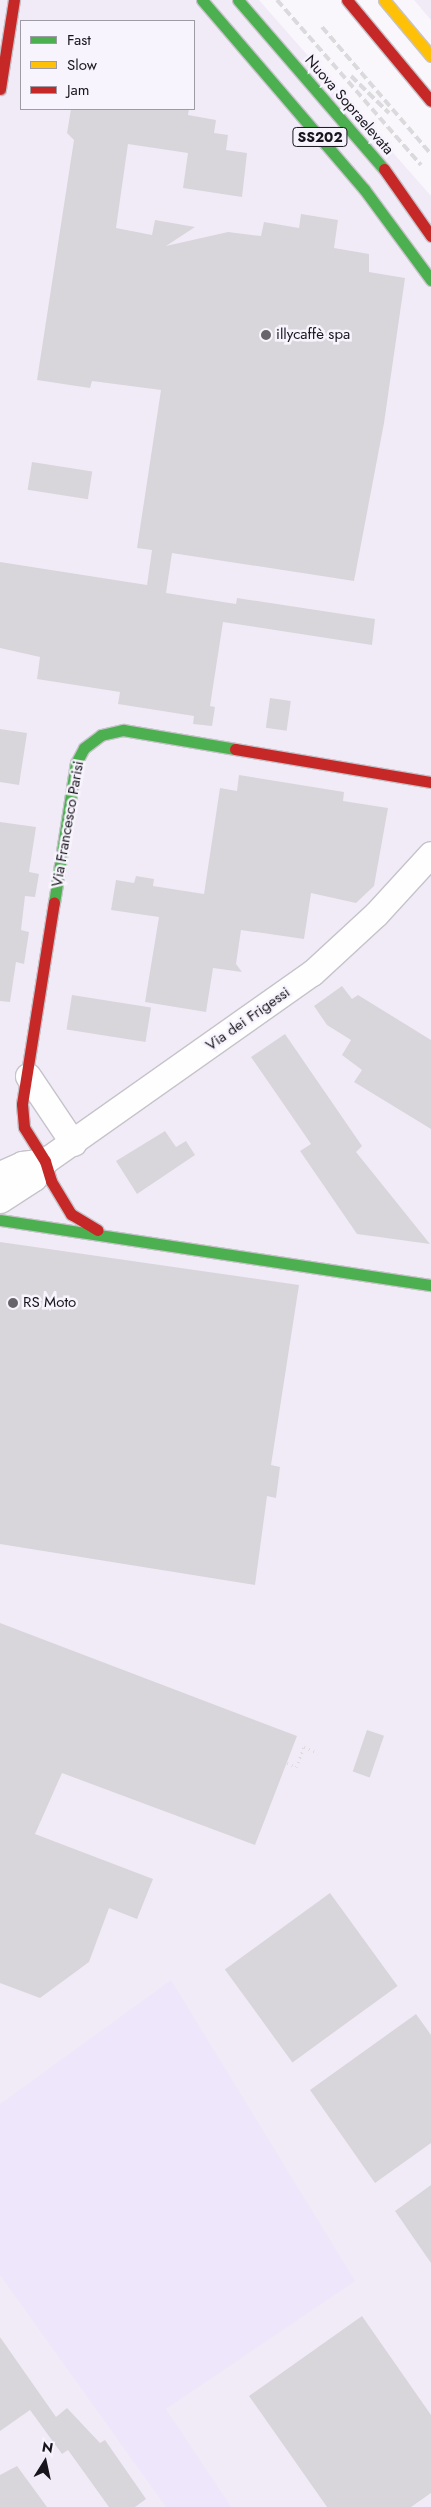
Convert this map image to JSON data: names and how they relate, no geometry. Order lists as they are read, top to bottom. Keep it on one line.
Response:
{"streets":{"main road":["Nuova Sopraelevata","SS202","Via Francesco Parisi"],"street":["Via dei Frigessi"]},"crossings":[["Via Francesco Parisi","Via dei Frigessi"]],"places":["illycaffè spa","RS Moto"],"legend":["Fast","Slow","Jam"],"north":"top"}
